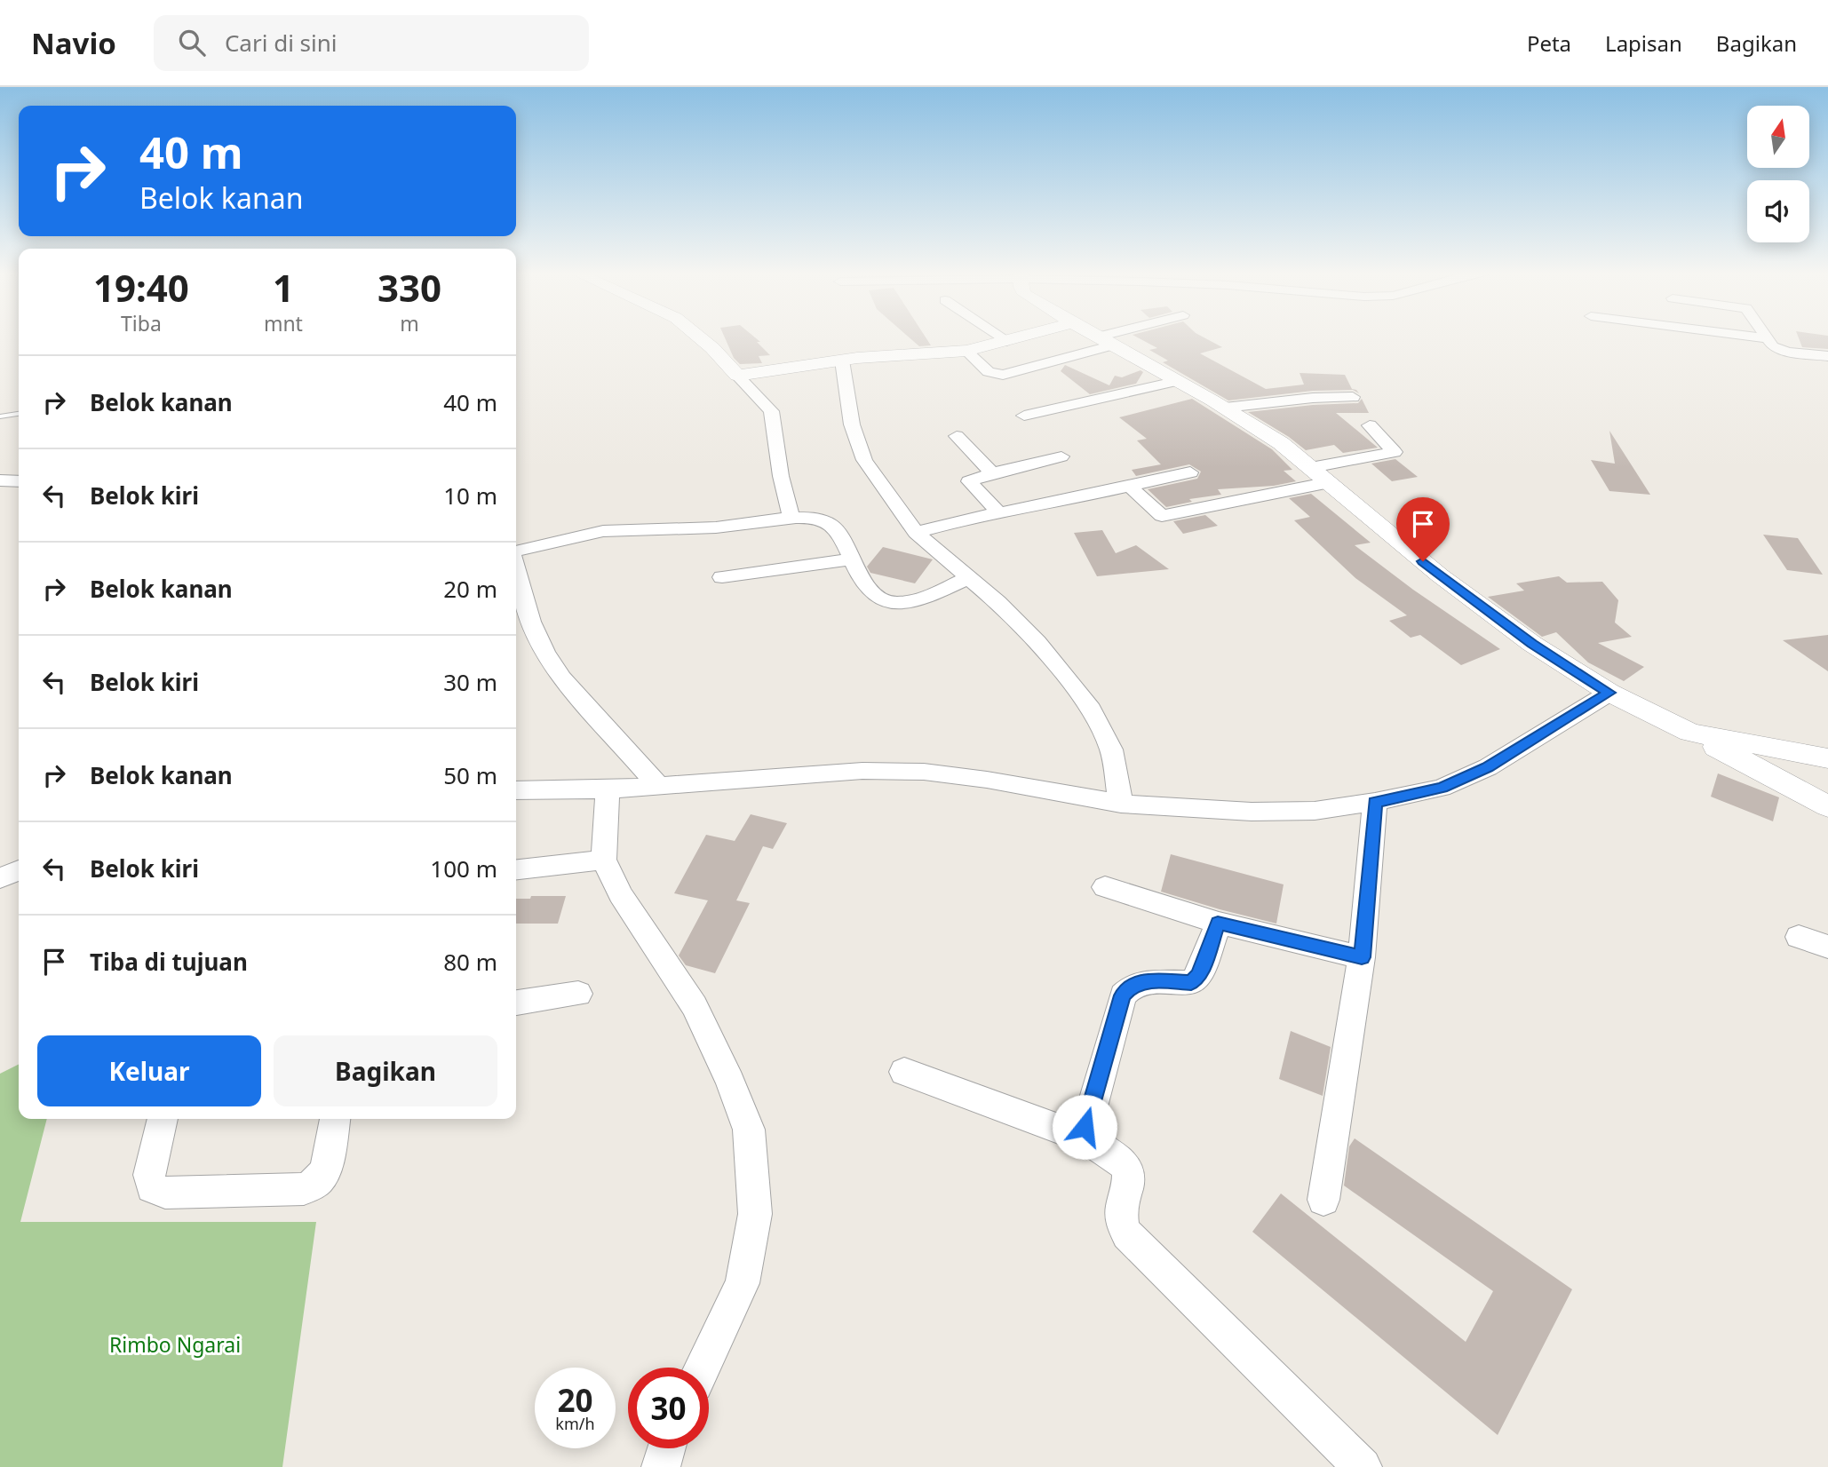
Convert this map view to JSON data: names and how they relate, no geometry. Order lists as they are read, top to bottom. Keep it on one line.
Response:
{"parks":["Rimbo Ngarai"],"north":"top","page":{"header":"Navio","search":"Cari di sini","nav":["Peta","Lapisan","Bagikan"],"turn":["40 m","Belok kanan"],"eta":["19:40","Tiba","1","mnt","330","m"],"list":[{"name":"Belok kanan","value":"40 m"},{"name":"Belok kiri","value":"10 m"},{"name":"Belok kanan","value":"20 m"},{"name":"Belok kiri","value":"30 m"},{"name":"Belok kanan","value":"50 m"},{"name":"Belok kiri","value":"100 m"},{"name":"Tiba di tujuan","value":"80 m"}],"buttons":["Keluar","Bagikan"],"speed":"20 km/h","limit":"30"}}
